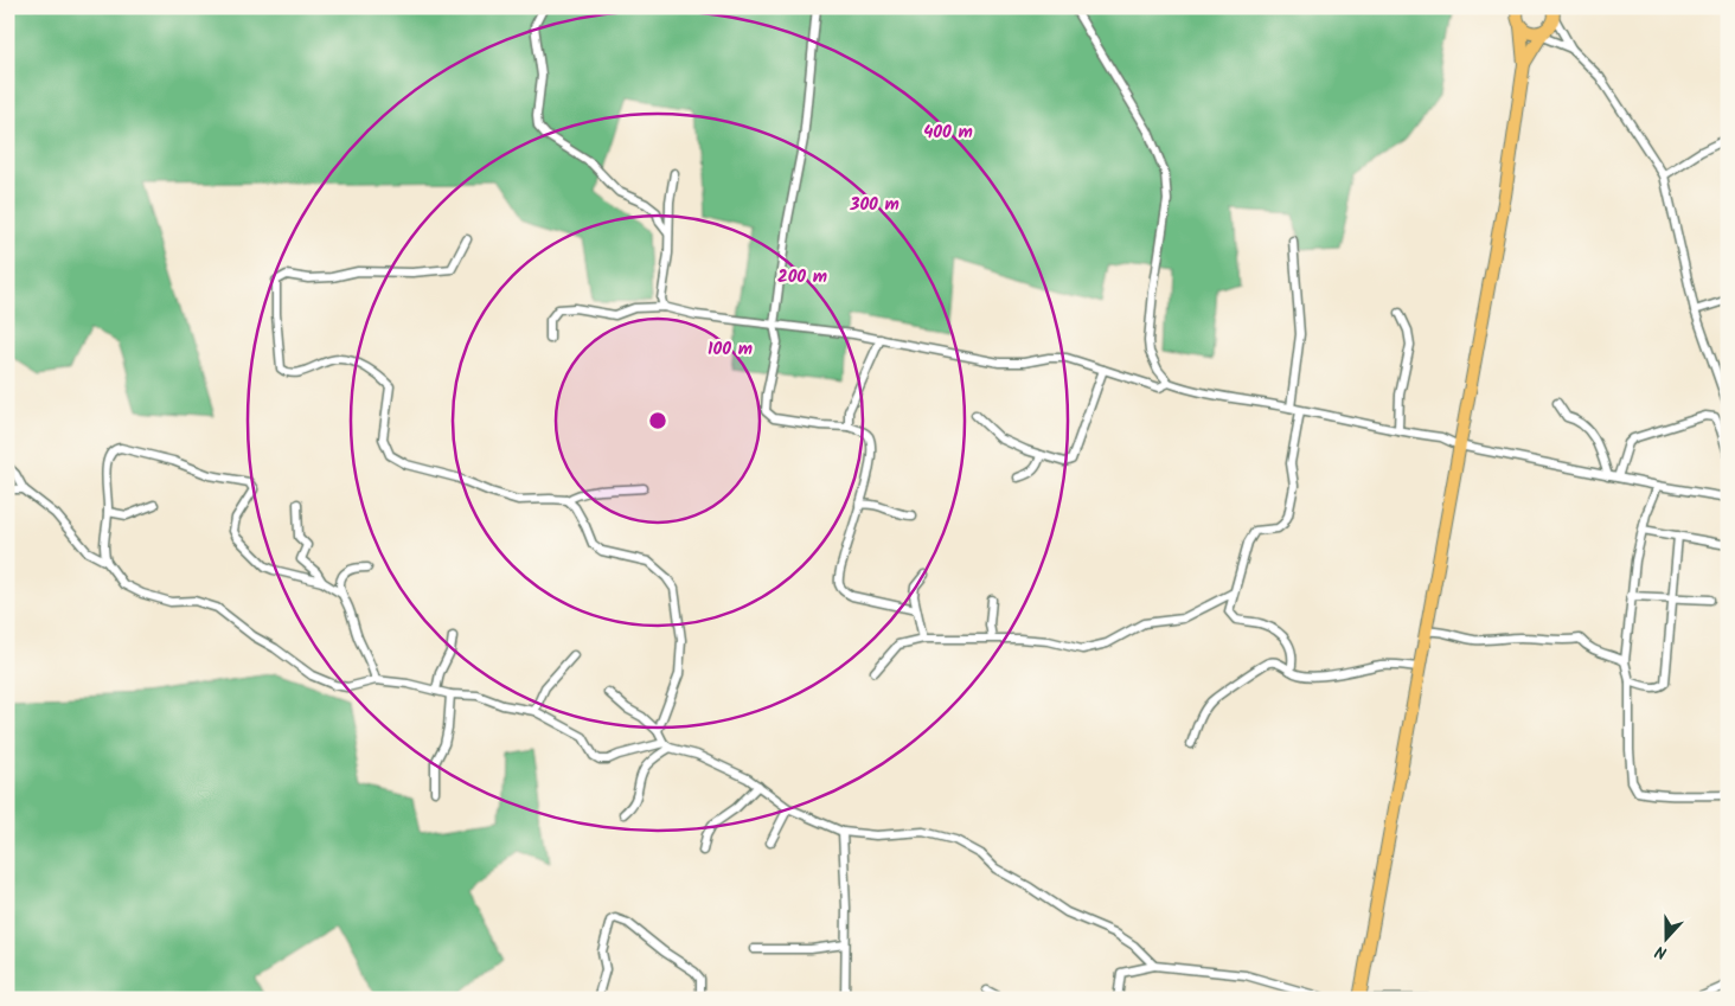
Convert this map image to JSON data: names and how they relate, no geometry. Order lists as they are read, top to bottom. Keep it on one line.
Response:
{"north":"bottom","rings":["400 m","300 m","200 m","100 m"]}
